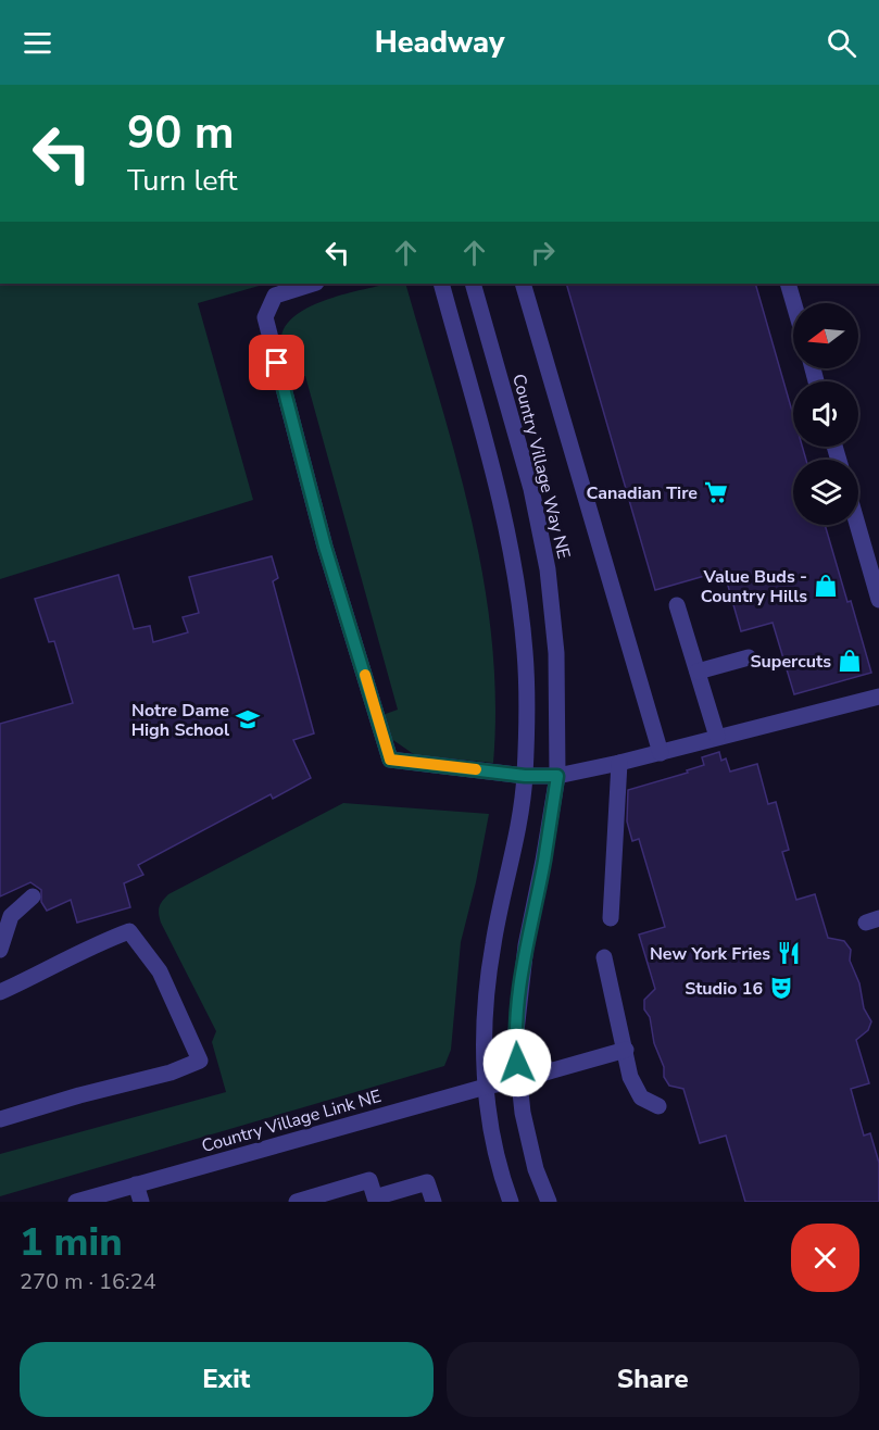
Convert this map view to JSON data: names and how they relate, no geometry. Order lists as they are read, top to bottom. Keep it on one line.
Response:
{"streets":{"street":["Country Village Way NE","Country Village Link NE"]},"crossings":[["Country Village Way NE","Country Village Link NE"]],"places":{"supermarket":["Canadian Tire"],"shop":["Value Buds - Country Hills","Supercuts"],"school or university":["Notre Dame High School"],"restaurant":["New York Fries"],"theatre":["Studio 16"]},"north":"left","page":{"header":"Headway","turn":["90 m","Turn left"],"heading":["1 min","270 m · 16:24"],"buttons":["Exit","Share"]}}
